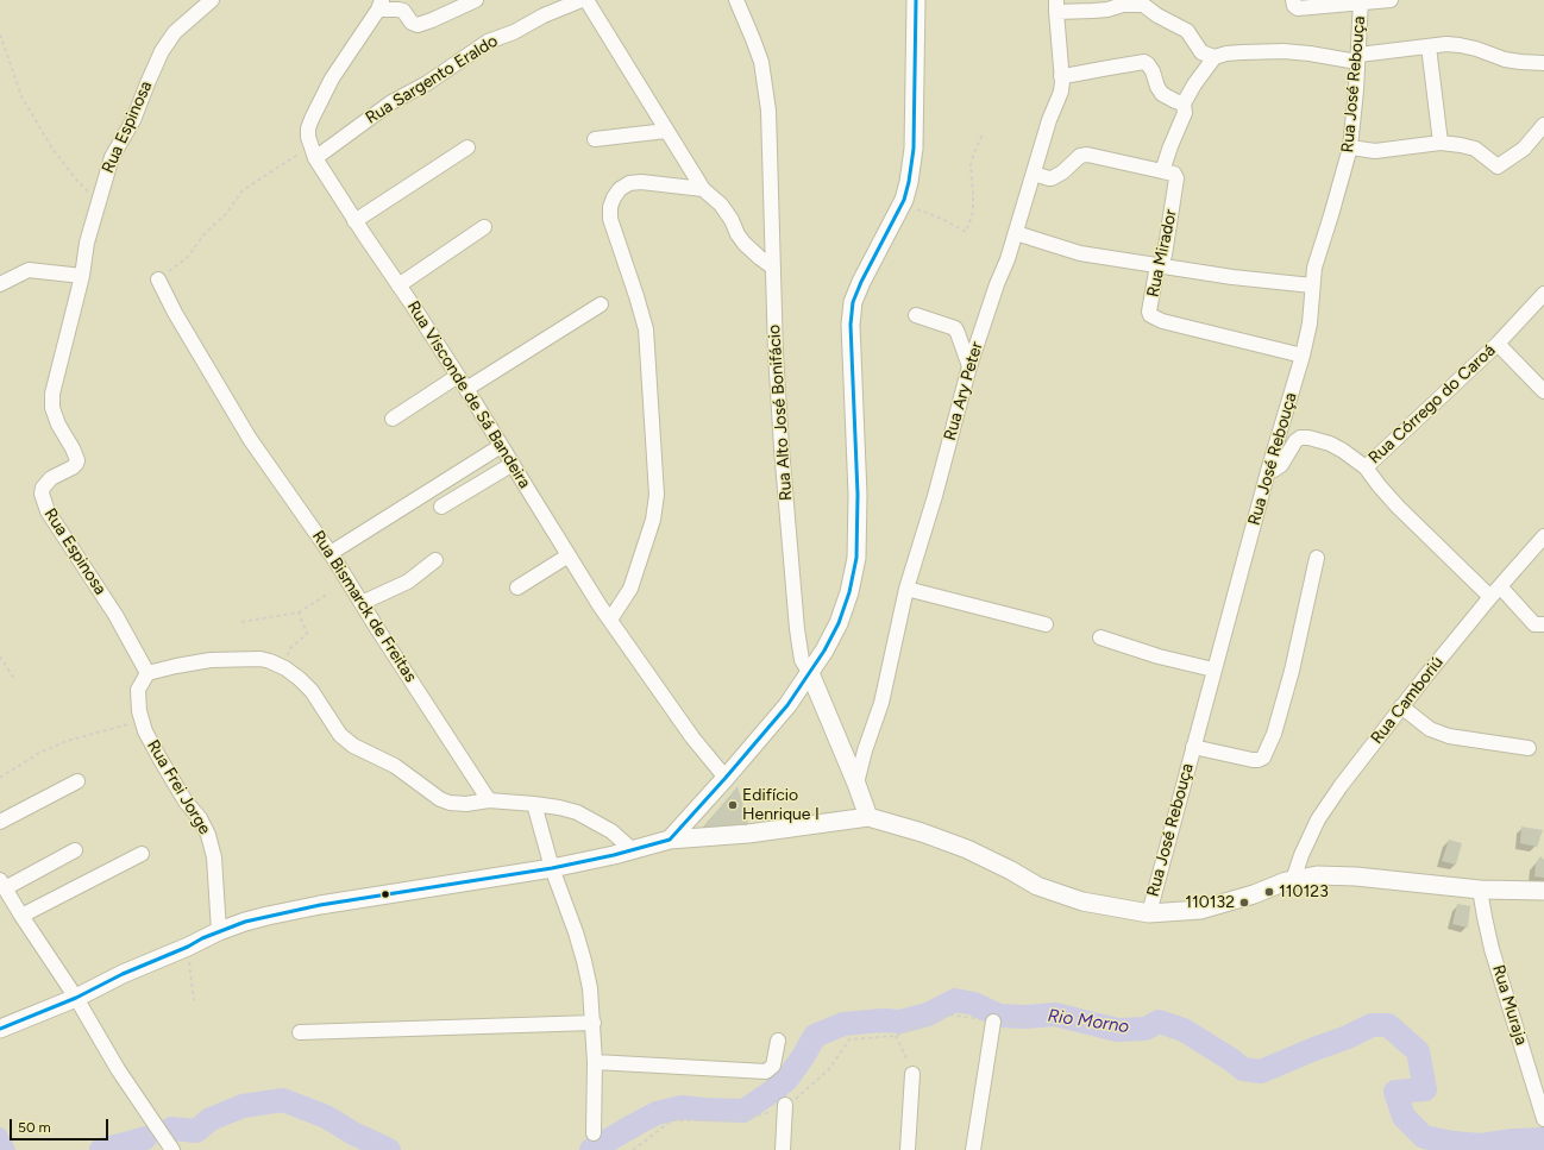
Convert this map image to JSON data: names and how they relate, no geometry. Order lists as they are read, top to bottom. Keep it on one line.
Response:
{"streets":{"main road":["Rua Alto José Bonifácio"],"street":["Rua Sargento Eraldo","Rua José Rebouça","Rua Espinosa","Rua Mirador","Rua Ary Peter","Rua Visconde de Sá Bandeira","Rua Córrego do Caroá","Rua Bismarck de Freitas","Rua Camboriú","Rua Frei Jorge","Rua Muraja"]},"crossings":[["Rua Sargento Eraldo","Rua Visconde de Sá Bandeira"],["Rua José Rebouça","Rua Mirador"],["Rua José Rebouça","Rua Córrego do Caroá"],["Rua Espinosa","Rua Frei Jorge"],["Rua Ary Peter","Rua Alto José Bonifácio"]],"water":["Rio Morno"],"places":["Edifício Henrique I","110123","110132"],"scale_bar":"50 m"}
